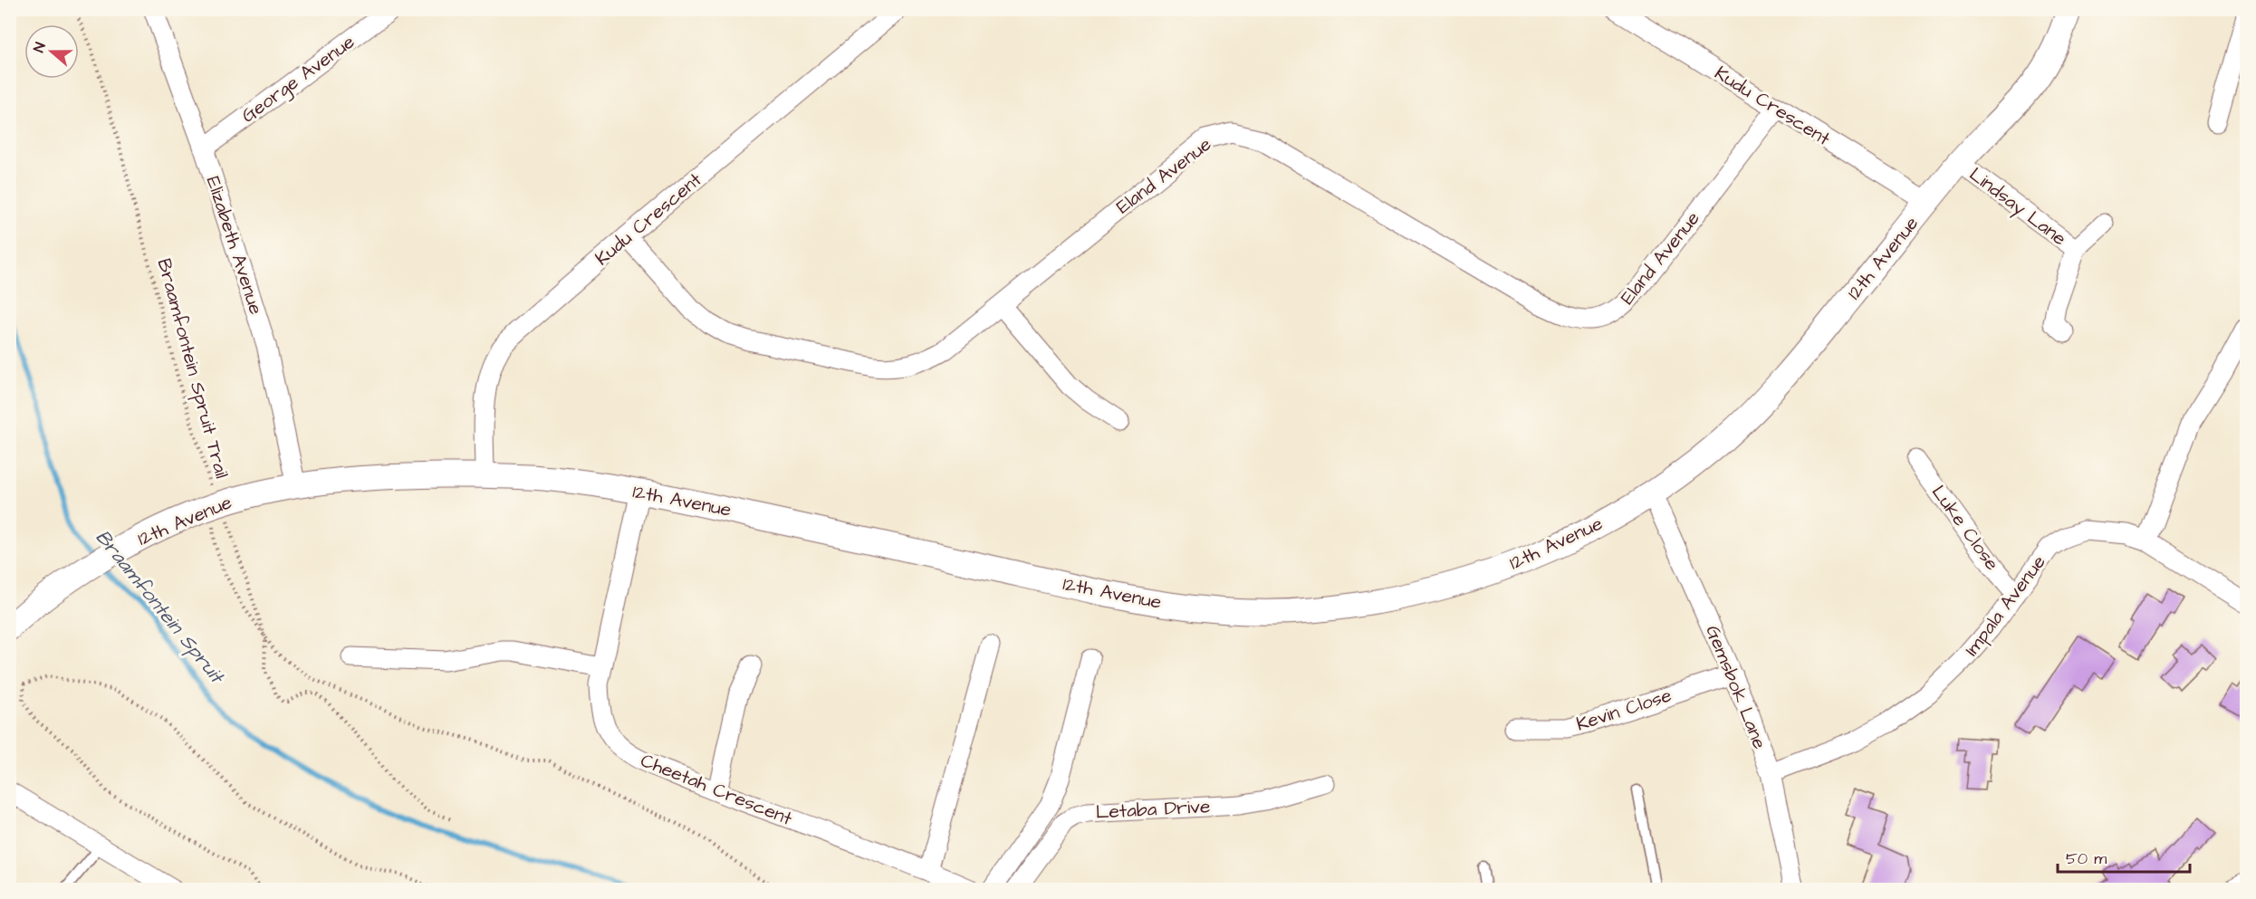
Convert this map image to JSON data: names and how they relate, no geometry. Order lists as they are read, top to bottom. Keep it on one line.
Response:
{"streets":{"street":["George Avenue","Kudu Crescent","Eland Avenue","Lindsay Lane","Elizabeth Avenue","12th Avenue","Luke Close","Impala Avenue","Gemsbok Lane","Kevin Close","Cheetah Crescent","Letaba Drive"],"path":["Braamfontein Spruit Trail"]},"crossings":[["George Avenue","Elizabeth Avenue"],["Kudu Crescent","Eland Avenue"],["Kudu Crescent","12th Avenue"],["Lindsay Lane","12th Avenue"],["Elizabeth Avenue","12th Avenue"],["12th Avenue","Braamfontein Spruit Trail"],["12th Avenue","Gemsbok Lane"],["12th Avenue","Cheetah Crescent"],["Luke Close","Impala Avenue"],["Impala Avenue","Gemsbok Lane"],["Gemsbok Lane","Kevin Close"]],"water":["Braamfontein Spruit"],"scale_bar":"50 m","north":"left"}
